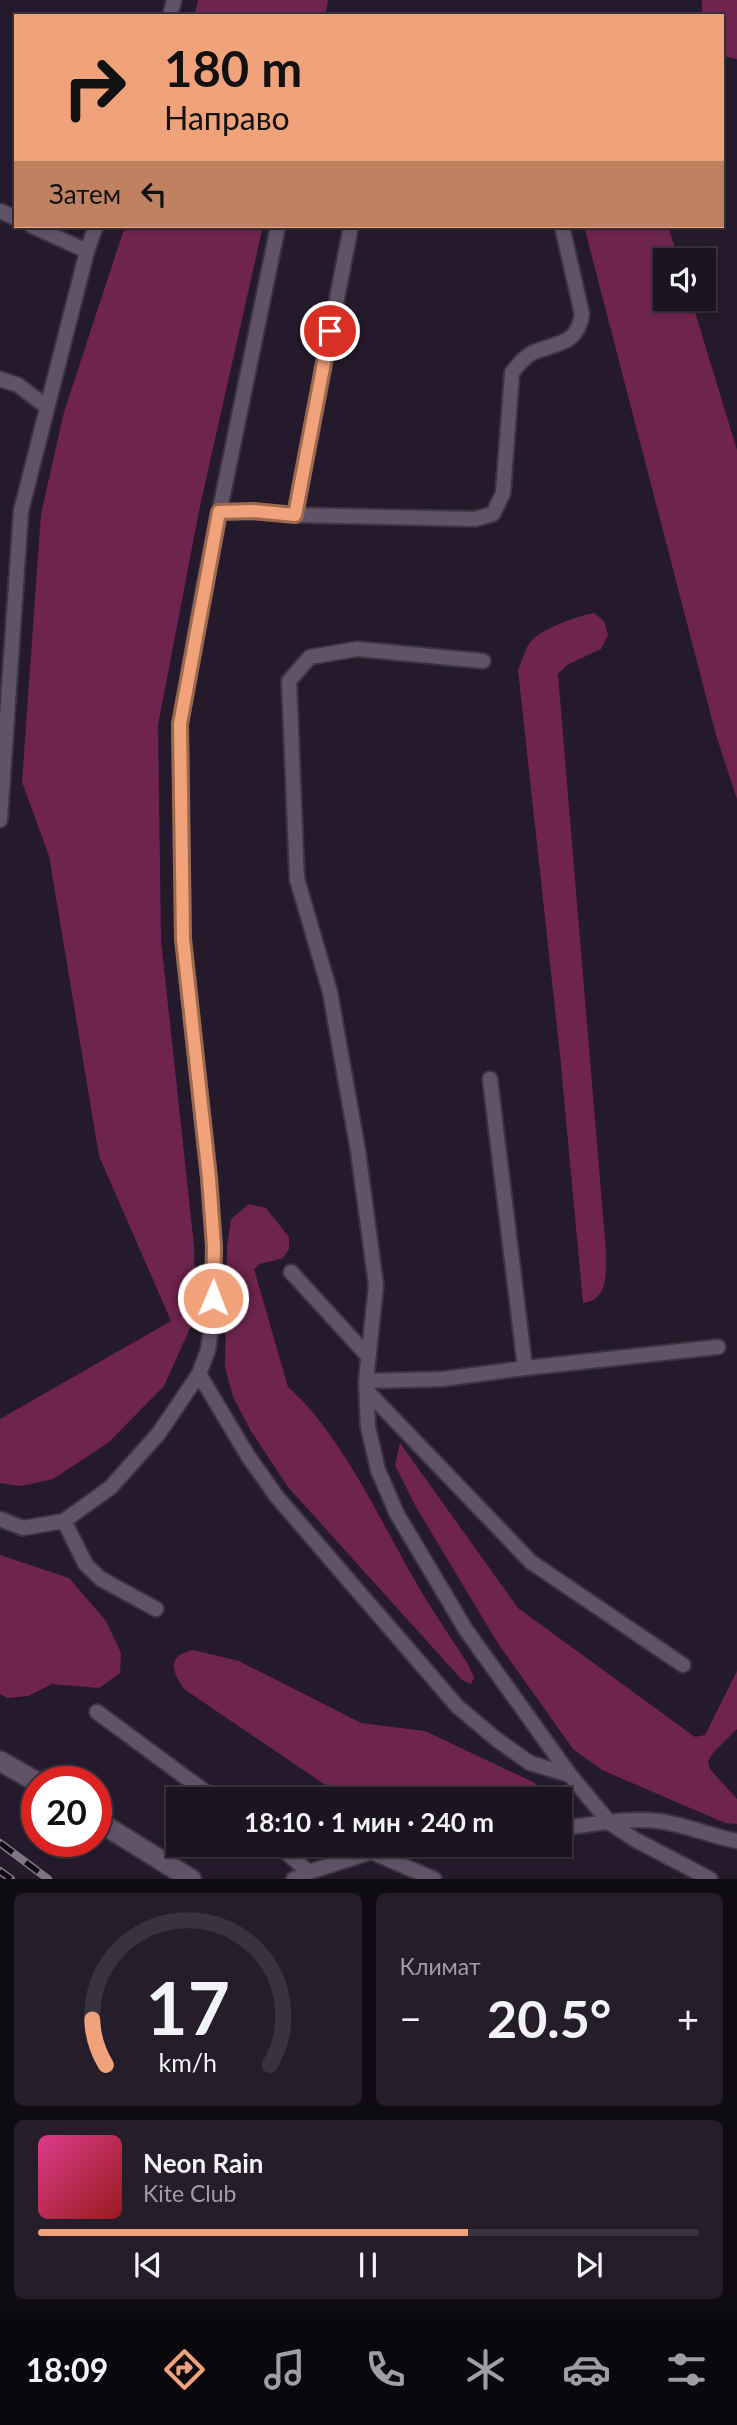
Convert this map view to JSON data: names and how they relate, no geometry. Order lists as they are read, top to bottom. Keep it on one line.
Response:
{"page":{"turn":["180 m","Направо"],"then":"Затем","limit":"20","trip":"18:10 · 1 мин · 240 m","tile":"Климат","heat":["−","20.5°","+"],"song":["Neon Rain","Kite Club"],"tabs":"18:09","gauge":["17","km/h"]}}
